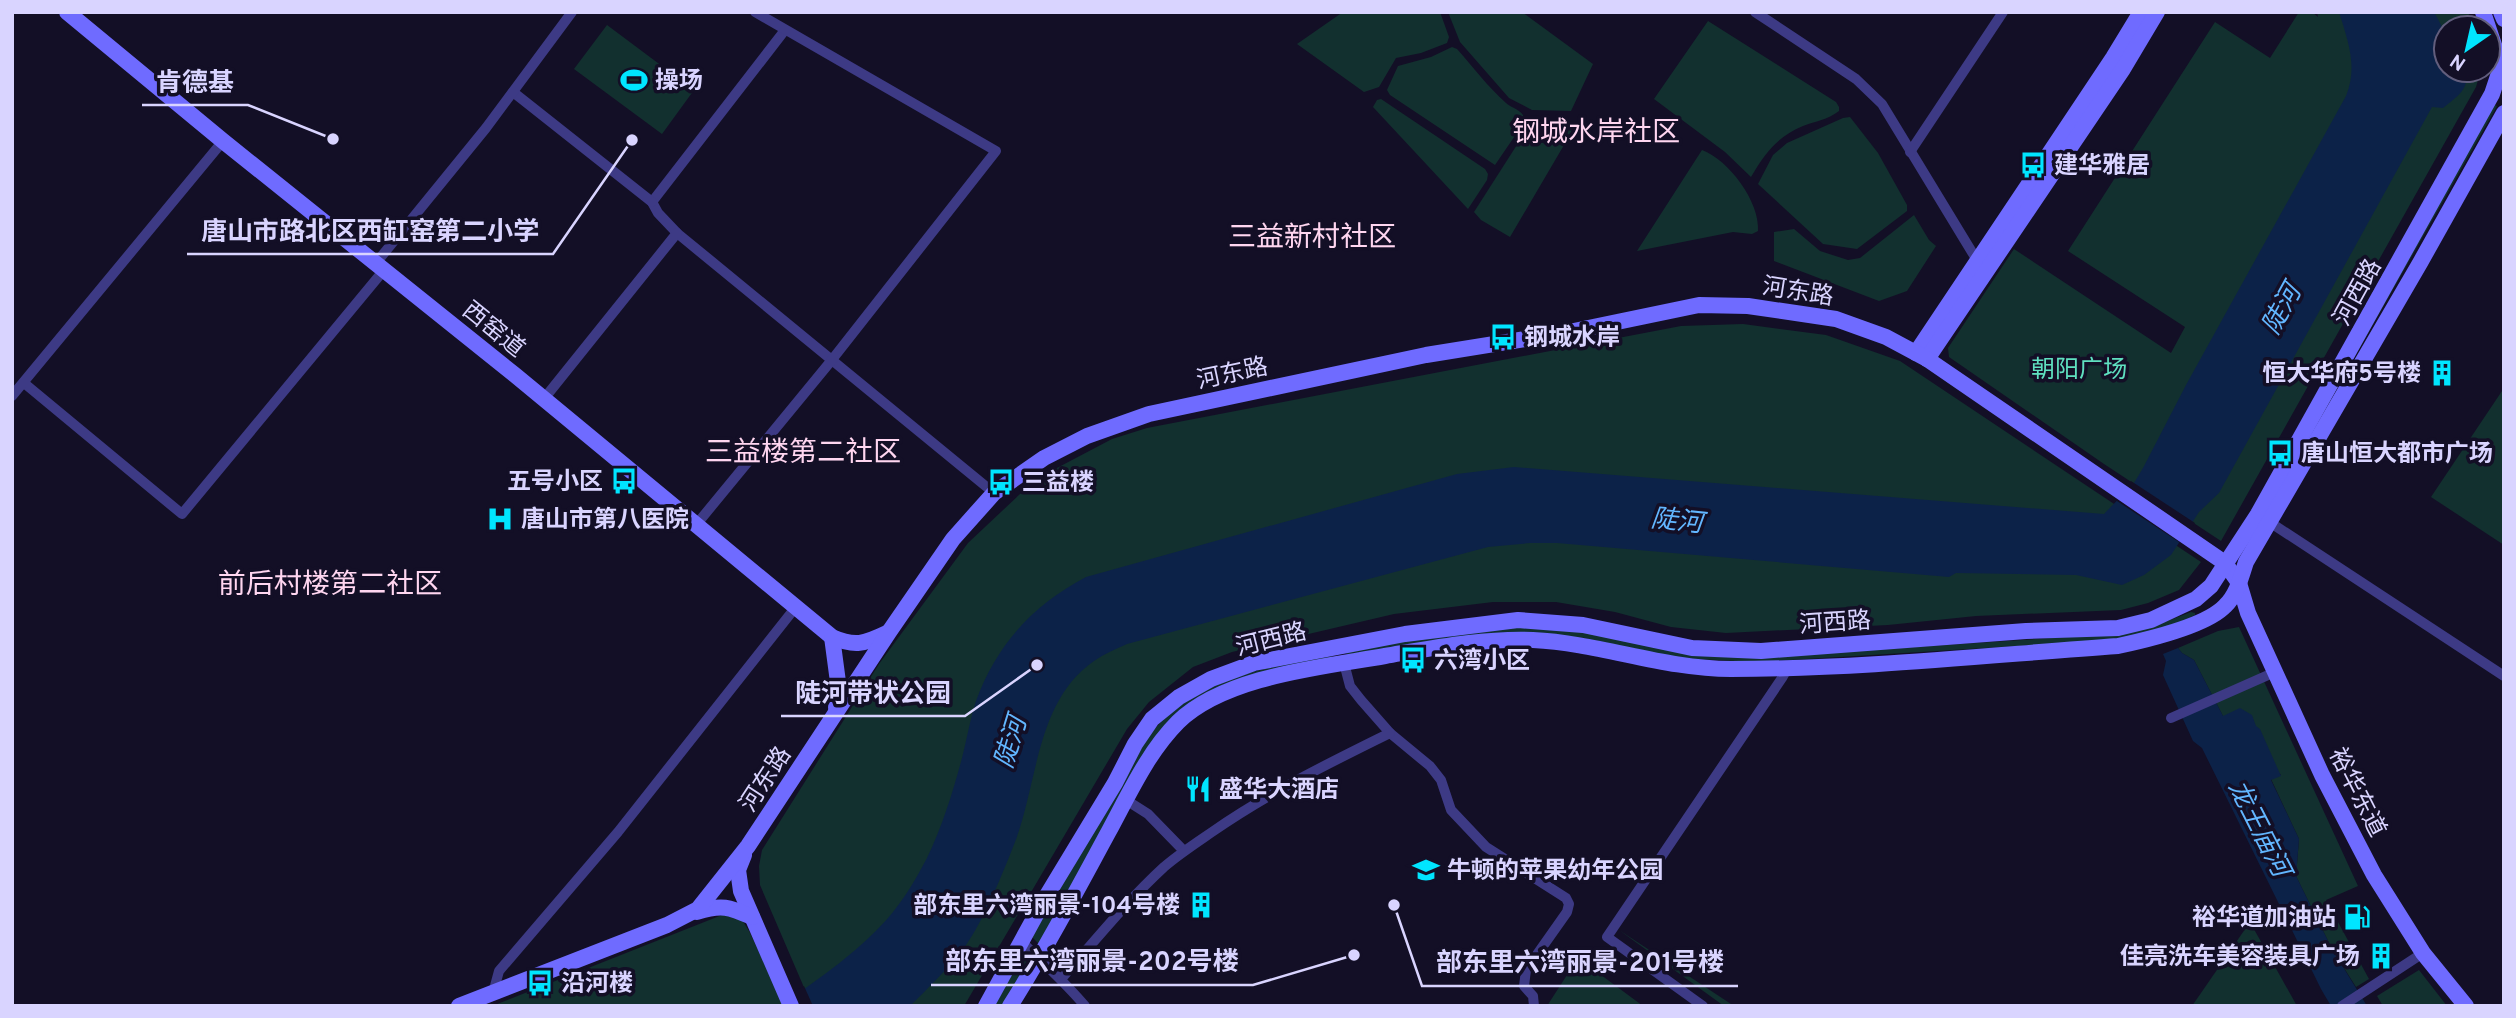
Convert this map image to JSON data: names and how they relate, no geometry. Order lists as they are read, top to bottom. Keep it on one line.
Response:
{"streets":{"street":["河东路","河西路","西窑道","裕华东道"]},"crossings":[["河东路","裕华东道"],["河西路","裕华东道"]],"districts":["钢城水岸社区","三益新村社区","三益楼第二社区","前后村楼第二社区"],"water":["陡河","龙王庙河"],"parks":["朝阳广场"],"places":{"sports":["操场"],"other":["肯德基","唐山市路北区西缸窑第二小学","陡河带状公园","部东里六湾丽景-201号楼","部东里六湾丽景-202号楼"],"bus stop":["建华雅居","钢城水岸","唐山恒大都市广场","五号小区","三益楼","六湾小区","沿河楼"],"building":["恒大华府5号楼","部东里六湾丽景-104号楼","佳亮洗车美容装具广场"],"hospital":["唐山市第八医院"],"restaurant":["盛华大酒店"],"school or university":["牛顿的苹果幼年公园"],"fuel station":["裕华道加油站"]},"north":"bottom left"}
